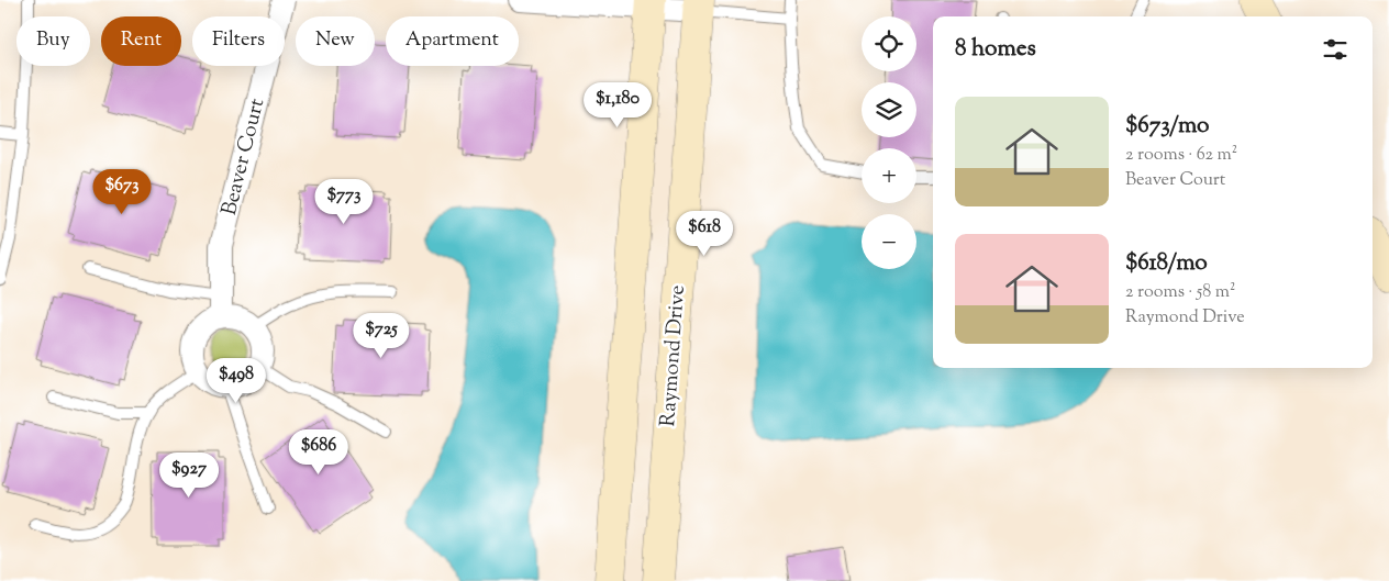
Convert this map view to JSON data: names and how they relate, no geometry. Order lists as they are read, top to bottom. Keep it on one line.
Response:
{"streets":{"street":["Beaver Court","Raymond Drive"]},"page":{"map_buttons":["+","−"],"chip":["Buy","Rent","Filters","New","Apartment"],"heading":"8 homes","price":["$1,180","$673","$773","$618","$725","$498","$686","$927"],"list":[{"name":"$673/mo","note":"2 rooms · 62 m² · Beaver Court"},{"name":"$618/mo","note":"2 rooms · 58 m² · Raymond Drive"}]}}
